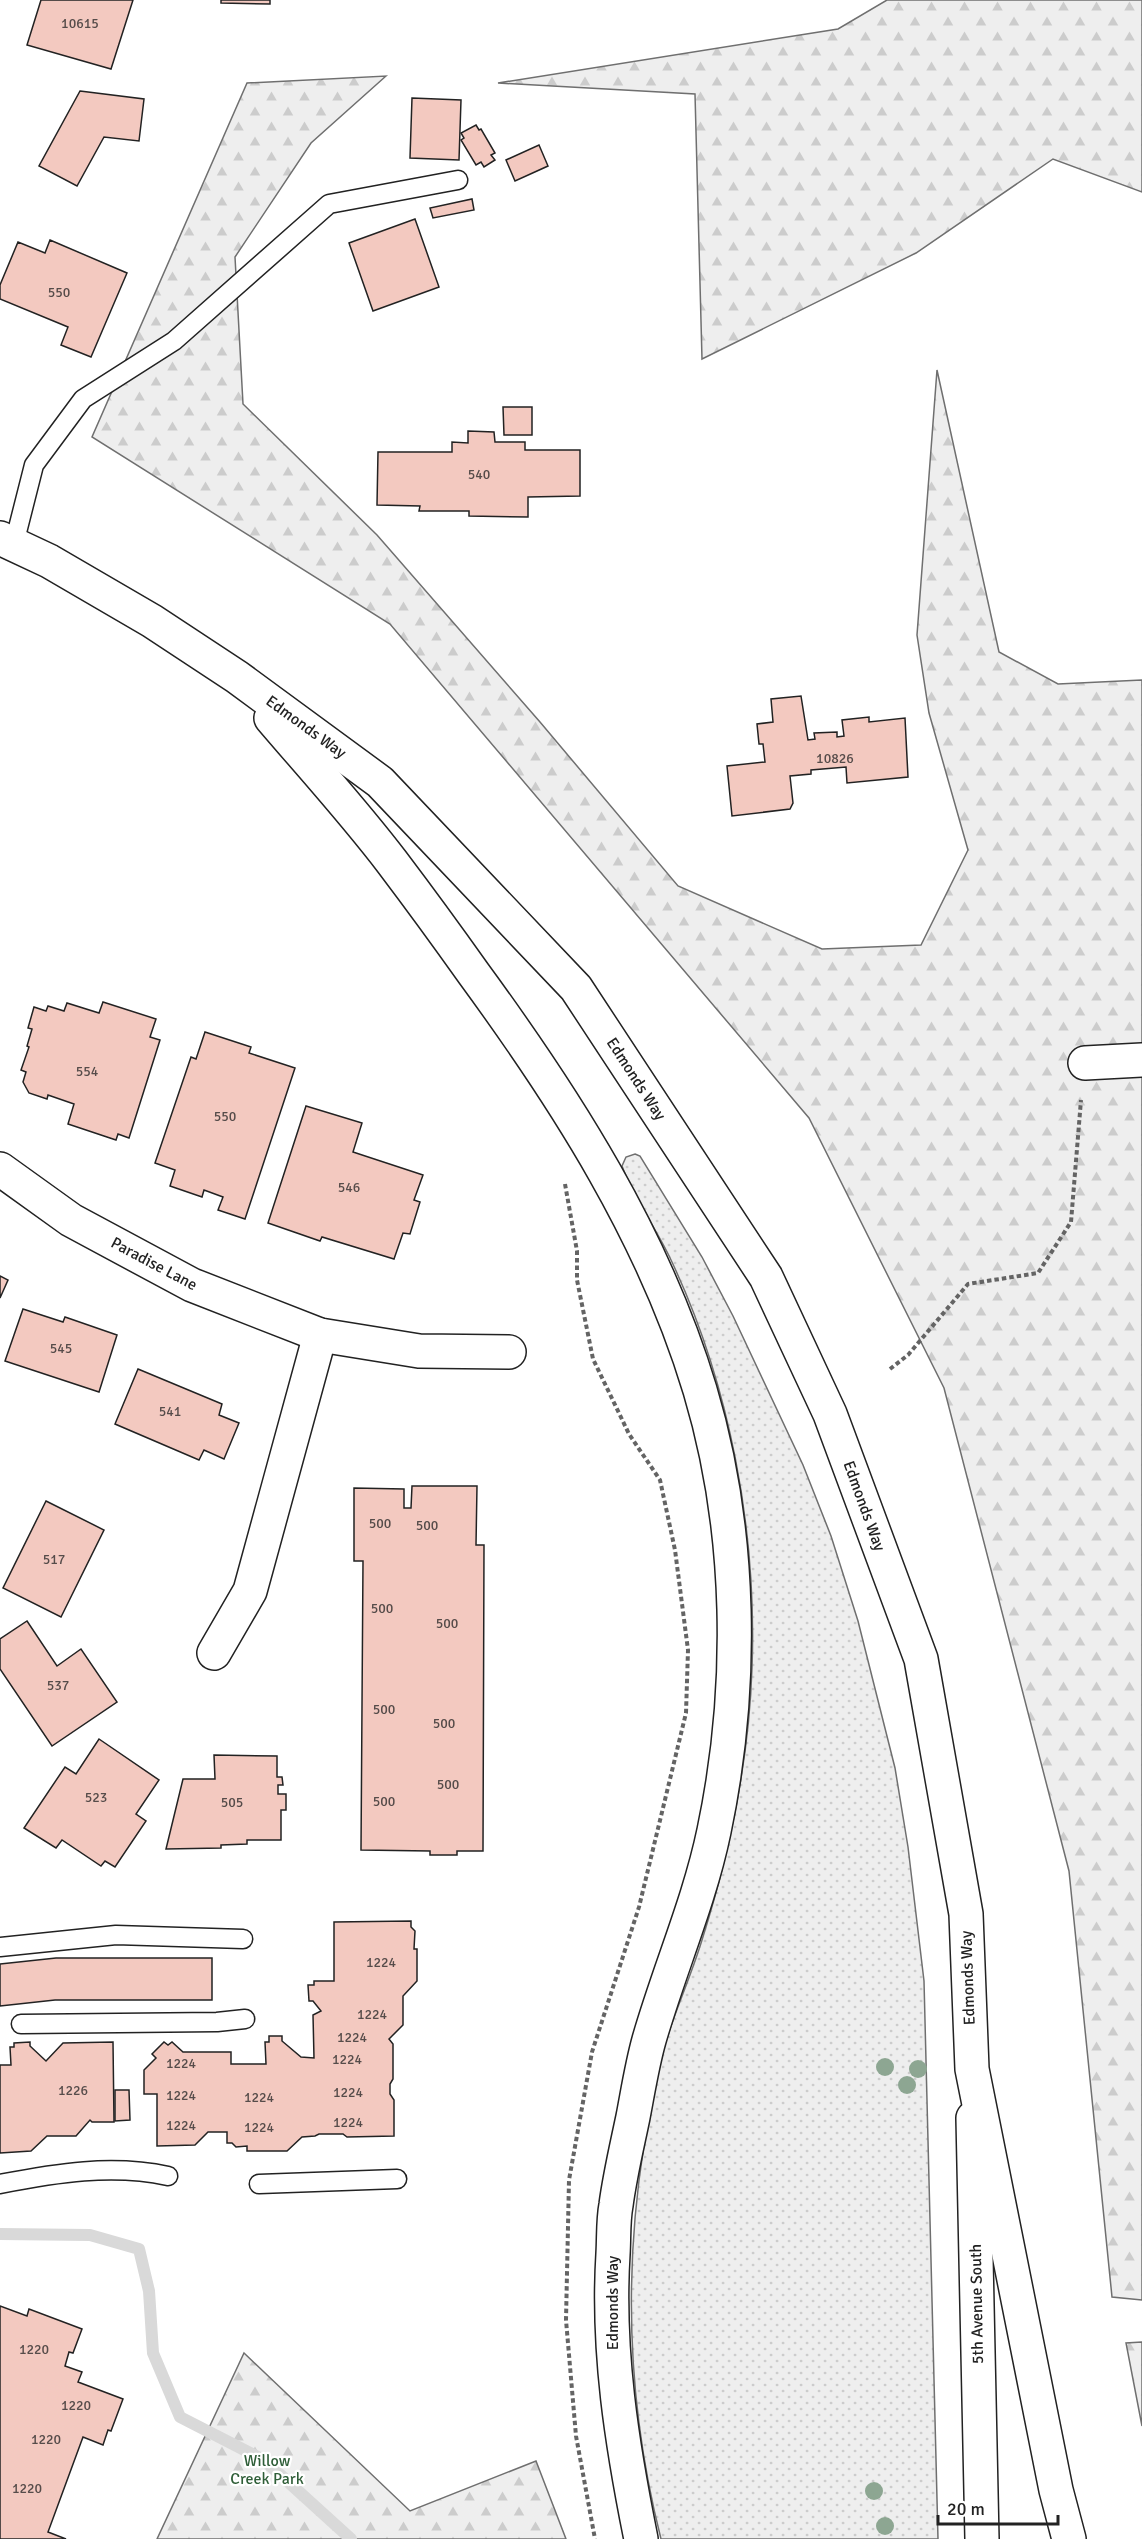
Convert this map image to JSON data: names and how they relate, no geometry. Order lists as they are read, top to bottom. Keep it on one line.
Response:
{"streets":{"main road":["Edmonds Way","Paradise Lane","5th Avenue South"]},"crossings":[["Edmonds Way","5th Avenue South"]],"parks":["Willow Creek Park"],"house_numbers":["10615","550","540","10826","554","550","546","545","541","500","500","517","500","500","537","500","500","500","523","500","505","1224","1224","1224","1224","1224","1226","1224","1224","1224","1224","1224","1224","1220","1220","1220","1220"],"scale_bar":"20 m"}
